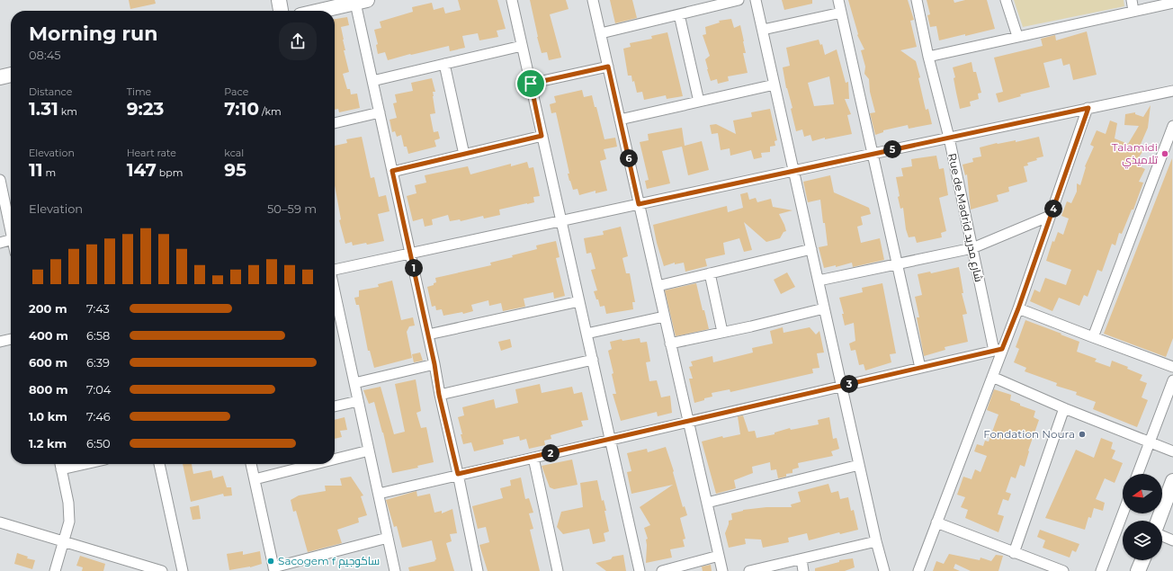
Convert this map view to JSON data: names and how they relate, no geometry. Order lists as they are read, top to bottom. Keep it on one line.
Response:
{"streets":{"street":["Rue de Madrid شارع مدريد"]},"places":["Talamidi تلاميذي","Fondation Noura","Sacogem f ساكوجيم"],"north":"left","page":{"heading":["Morning run","08:45"],"stats":[["Distance","1.31 km"],["Time","9:23"],["Pace","7:10 /km"],["Elevation","11 m"],["Heart rate","147 bpm"],["kcal","95"]],"pins":["5","6","4","1","3","2"],"chart":["Elevation","50–59 m"],"list":[{"name":"200 m","note":"7:43"},{"name":"400 m","note":"6:58"},{"name":"600 m","note":"6:39"},{"name":"800 m","note":"7:04"},{"name":"1.0 km","note":"7:46"},{"name":"1.2 km","note":"6:50"}]}}
